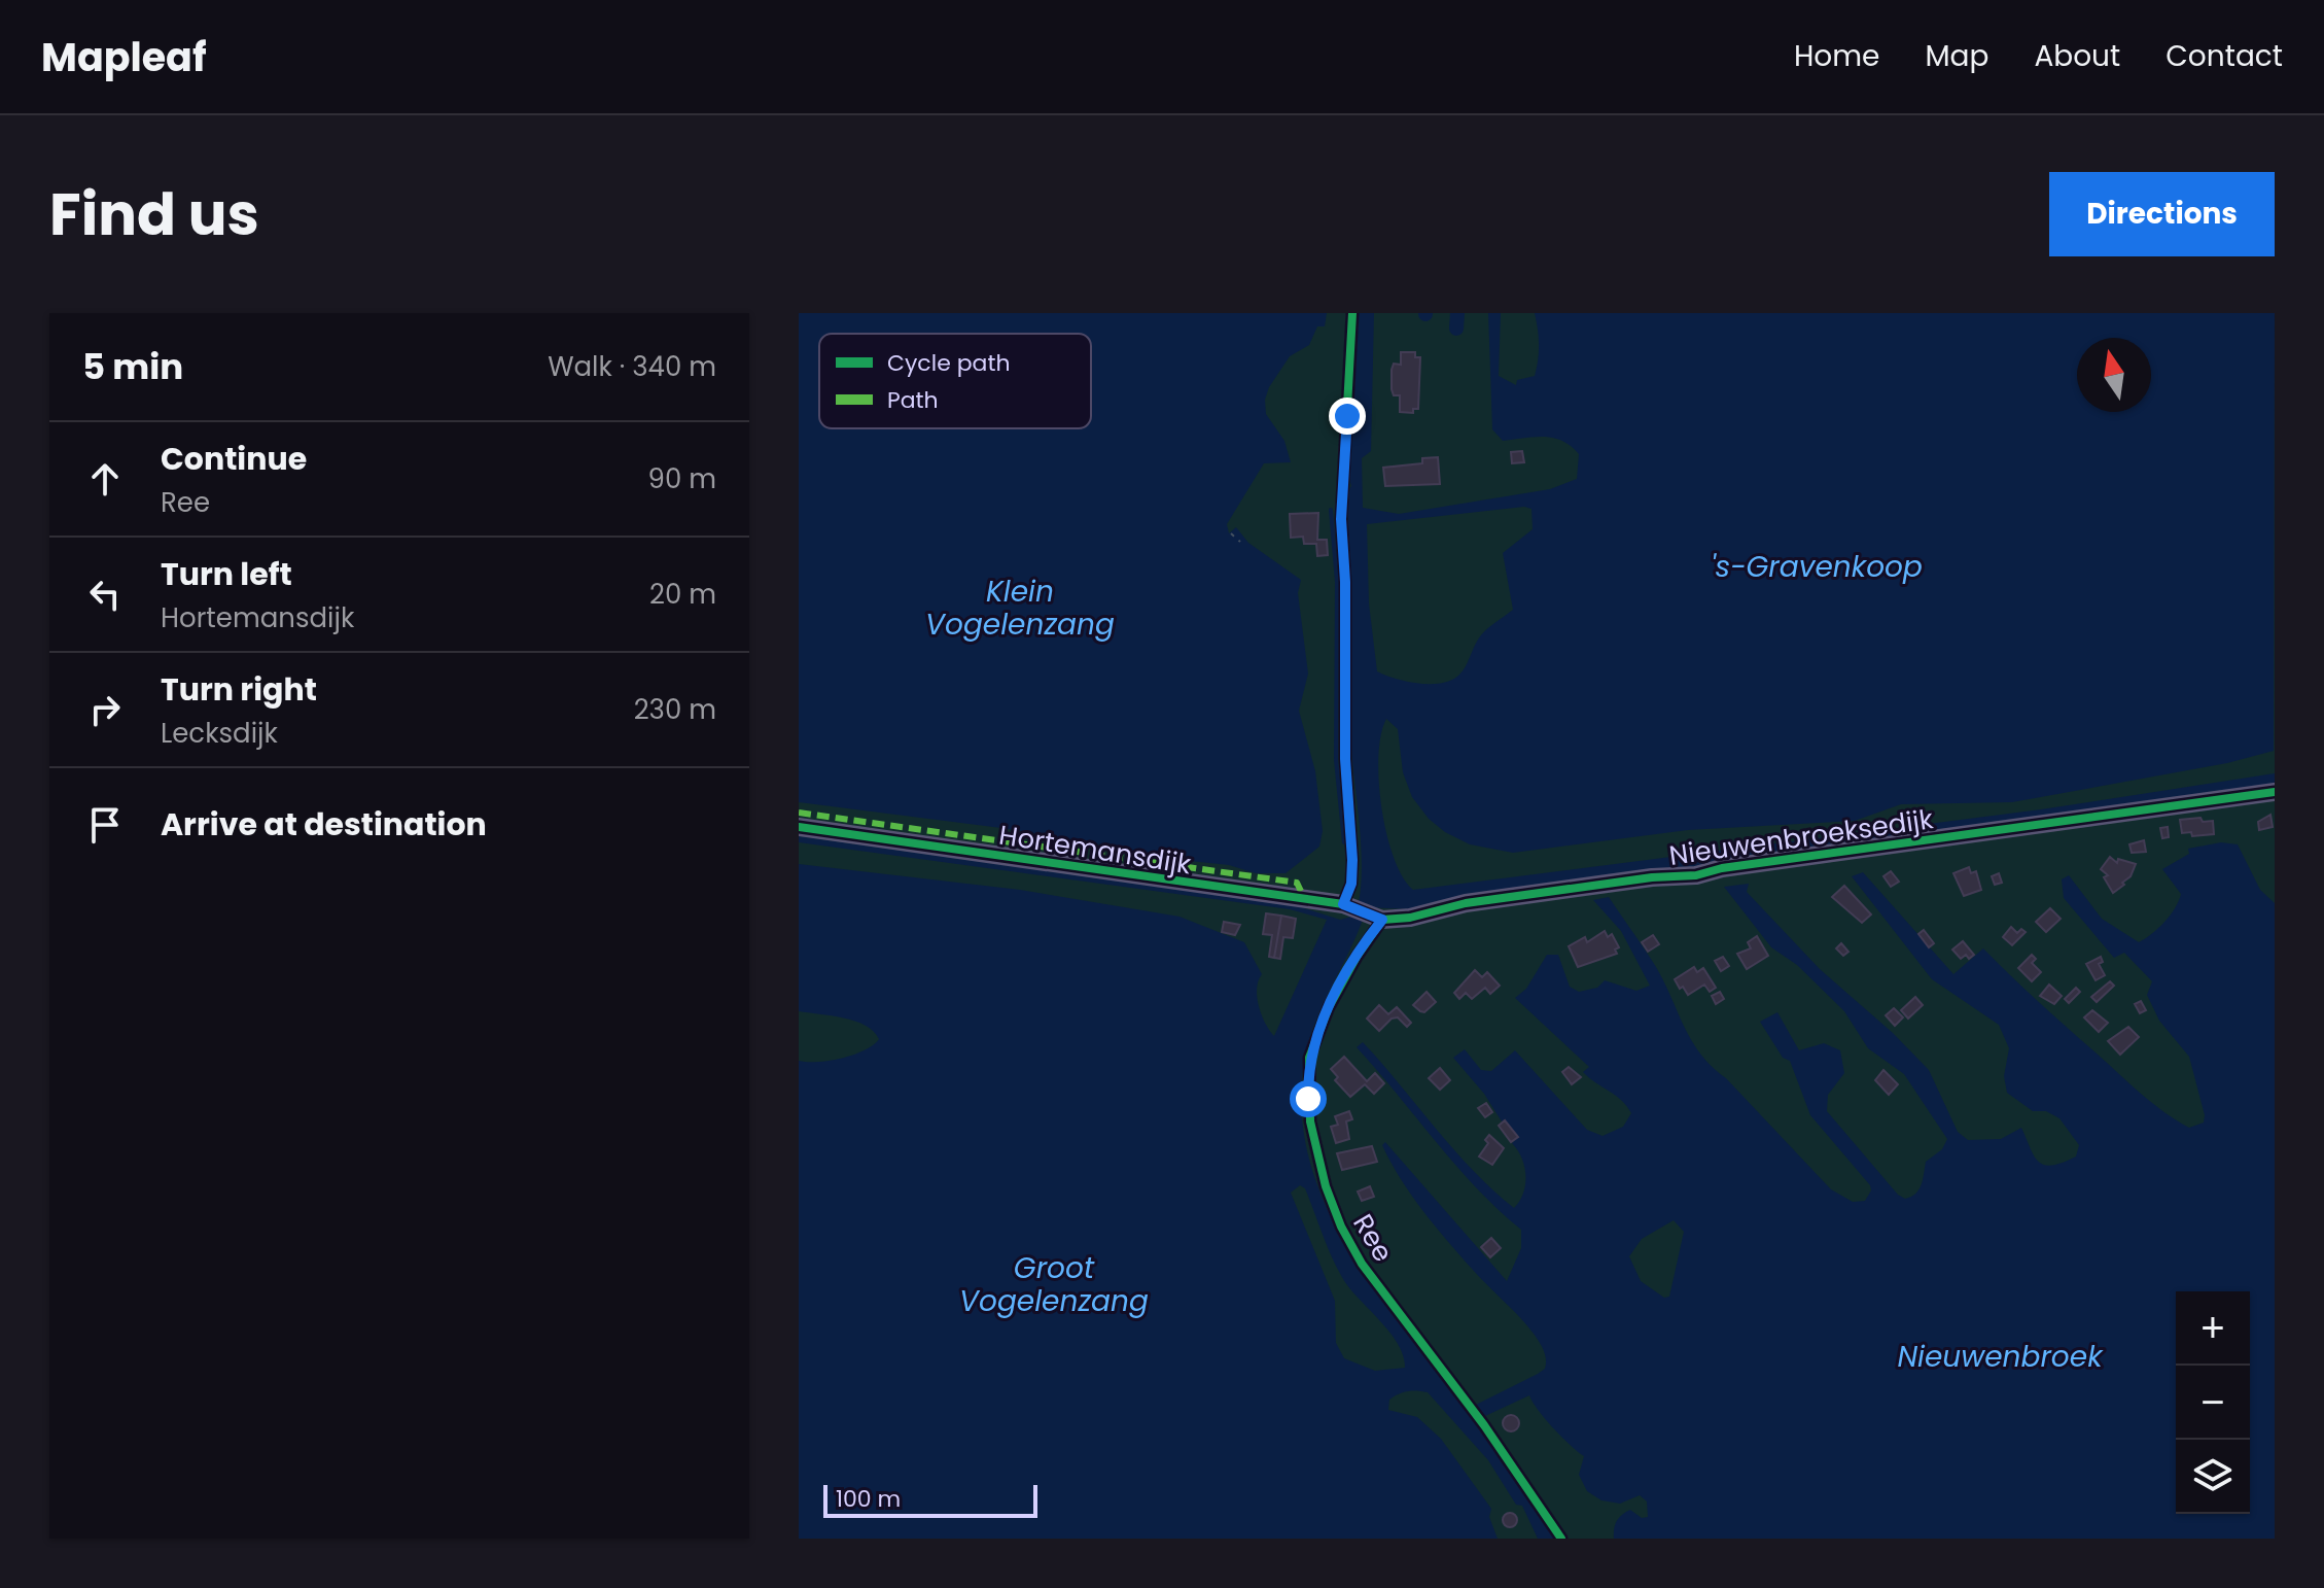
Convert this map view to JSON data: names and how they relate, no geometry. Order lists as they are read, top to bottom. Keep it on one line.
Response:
{"streets":{"street":["Nieuwenbroeksedijk","Hortemansdijk","Ree"]},"crossings":[["Nieuwenbroeksedijk","Hortemansdijk"],["Nieuwenbroeksedijk","Ree"],["Hortemansdijk","Ree"]],"water":["'s-Gravenkoop","Klein Vogelenzang","Groot Vogelenzang","Nieuwenbroek"],"legend":["Cycle path","Path"],"scale_bar":"100 m","north":"top","page":{"header":"Mapleaf","nav":["Home","Map","About","Contact"],"title":"Find us","buttons":"Directions","heading":["5 min","Walk · 340 m"],"list":[["Continue","Ree","90 m"],["Turn left","Hortemansdijk","20 m"],["Turn right","Lecksdijk","230 m"],"Arrive at destination"],"map_buttons":["+","−"],"scale":"100 m"}}
